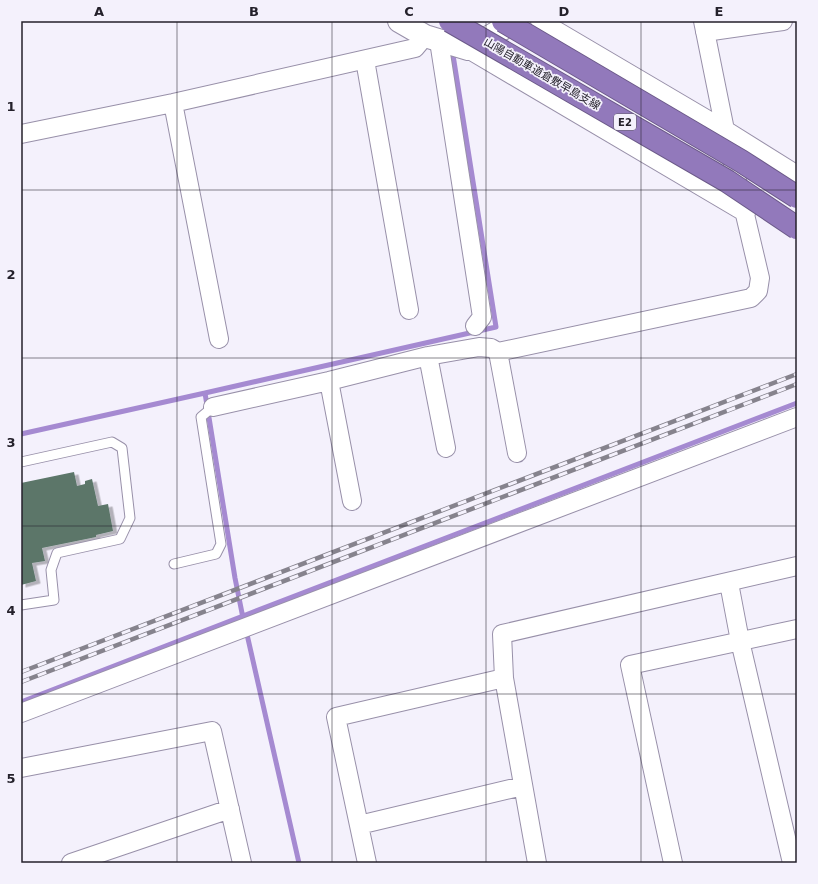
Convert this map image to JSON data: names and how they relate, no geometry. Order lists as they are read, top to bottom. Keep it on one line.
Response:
{"streets":{"highway":["山陽自動車道倉敷早島支線","E2"]},"grid":{"columns":["A","B","C","D","E"],"rows":["1","2","3","4","5"]}}
